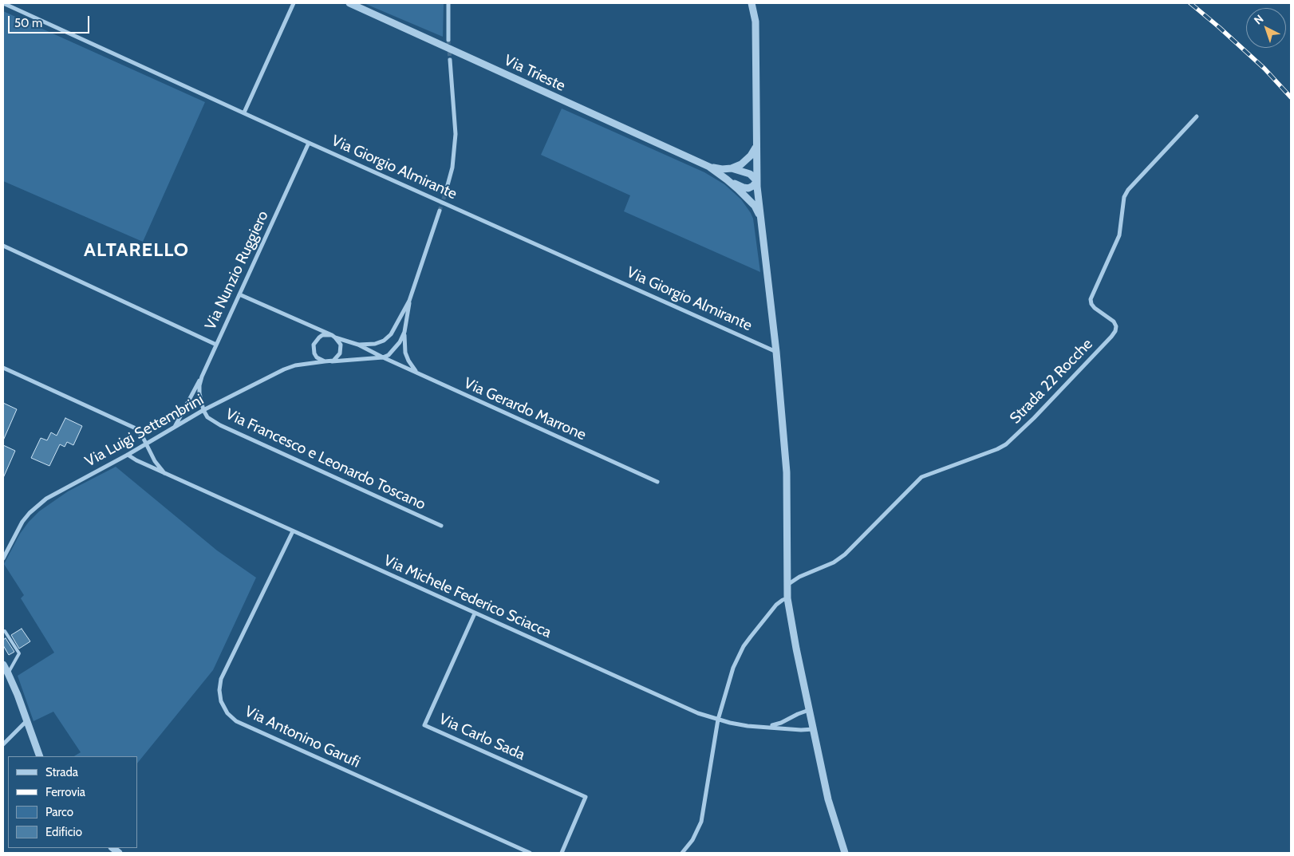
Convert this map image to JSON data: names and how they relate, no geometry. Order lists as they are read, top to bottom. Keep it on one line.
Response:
{"streets":{"street":["Via Trieste","Via Giorgio Almirante","Via Nunzio Ruggiero","Strada 22 Rocche","Via Gerardo Marrone","Via Luigi Settembrini","Via Francesco e Leonardo Toscano","Via Michele Federico Sciacca","Via Antonino Garufi","Via Carlo Sada"]},"crossings":[["Via Giorgio Almirante","Via Nunzio Ruggiero"],["Via Nunzio Ruggiero","Via Luigi Settembrini"],["Via Nunzio Ruggiero","Via Francesco e Leonardo Toscano"],["Via Gerardo Marrone","Via Luigi Settembrini"],["Via Luigi Settembrini","Via Francesco e Leonardo Toscano"],["Via Luigi Settembrini","Via Michele Federico Sciacca"],["Via Michele Federico Sciacca","Via Antonino Garufi"],["Via Michele Federico Sciacca","Via Carlo Sada"]],"districts":["ALTARELLO"],"legend":["Strada","Ferrovia","Parco","Edificio"],"scale_bar":"50 m","north":"top left"}
